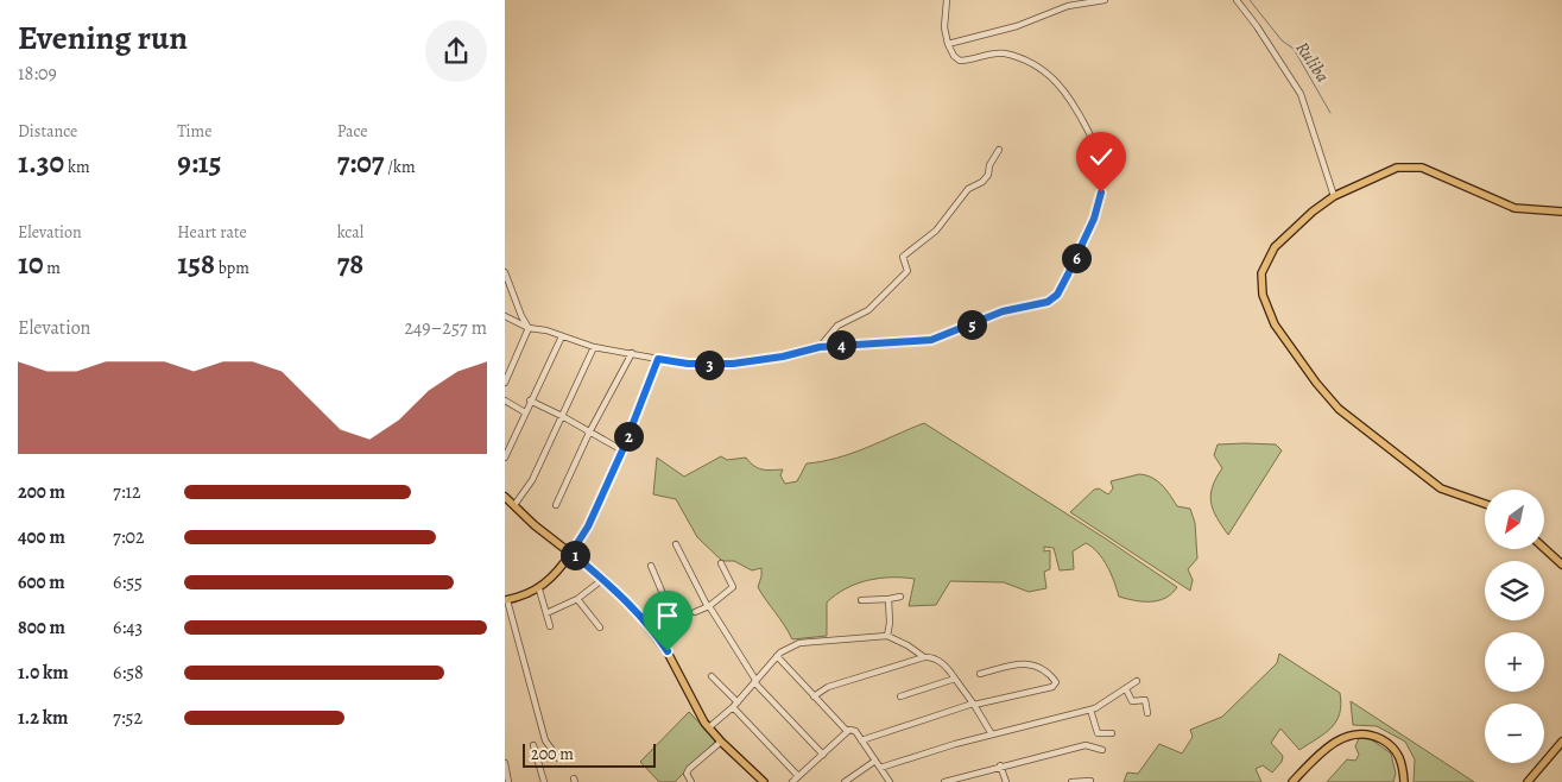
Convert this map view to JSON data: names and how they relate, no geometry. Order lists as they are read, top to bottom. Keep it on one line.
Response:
{"water":["Ruliba"],"scale_bar":"200 m","north":"bottom left","page":{"heading":["Evening run","18:09"],"stats":[["Distance","1.30 km"],["Time","9:15"],["Pace","7:07 /km"],["Elevation","10 m"],["Heart rate","158 bpm"],["kcal","78"]],"pins":["6","5","4","3","2","1"],"chart":["Elevation","249–257 m"],"list":[{"name":"200 m","note":"7:12"},{"name":"400 m","note":"7:02"},{"name":"600 m","note":"6:55"},{"name":"800 m","note":"6:43"},{"name":"1.0 km","note":"6:58"},{"name":"1.2 km","note":"7:52"}],"map_buttons":["+","−"],"scale":"200 m"}}
